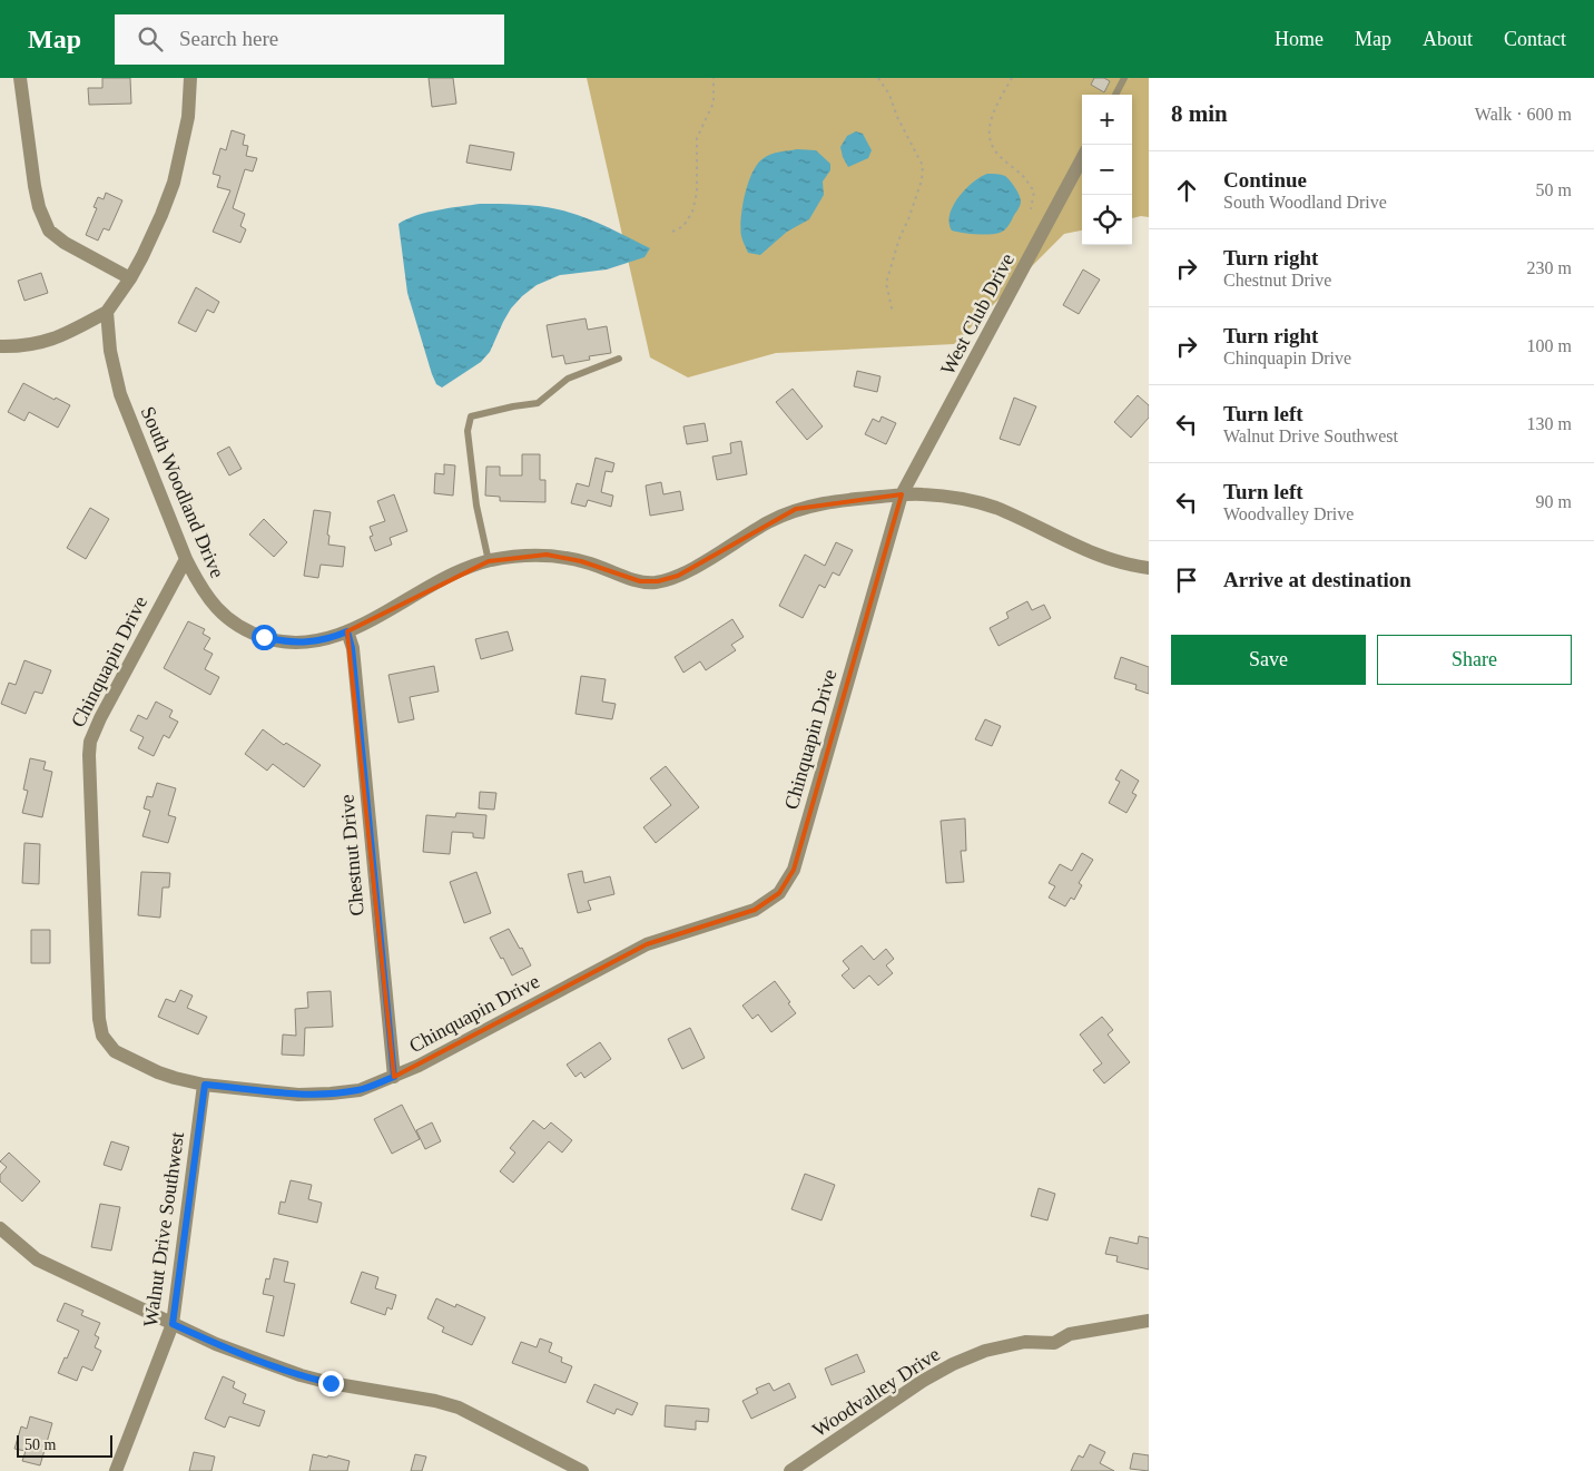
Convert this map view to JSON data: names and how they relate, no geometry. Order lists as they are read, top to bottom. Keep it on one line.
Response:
{"streets":{"street":["West Club Drive","South Woodland Drive","Chinquapin Drive","Chestnut Drive","Walnut Drive Southwest","Woodvalley Drive"]},"crossings":[["West Club Drive","South Woodland Drive"],["West Club Drive","Chinquapin Drive"],["South Woodland Drive","Chinquapin Drive"],["South Woodland Drive","Chestnut Drive"],["Chinquapin Drive","Chestnut Drive"],["Chinquapin Drive","Walnut Drive Southwest"]],"scale_bar":"50 m","page":{"header":"Map","search":"Search here","nav":["Home","Map","About","Contact"],"heading":["8 min","Walk · 600 m"],"map_buttons":["+","−"],"list":[["Continue","South Woodland Drive","50 m"],["Turn right","Chestnut Drive","230 m"],["Turn right","Chinquapin Drive","100 m"],["Turn left","Walnut Drive Southwest","130 m"],["Turn left","Woodvalley Drive","90 m"],"Arrive at destination"],"buttons":["Save","Share"],"scale":"50 m"}}
